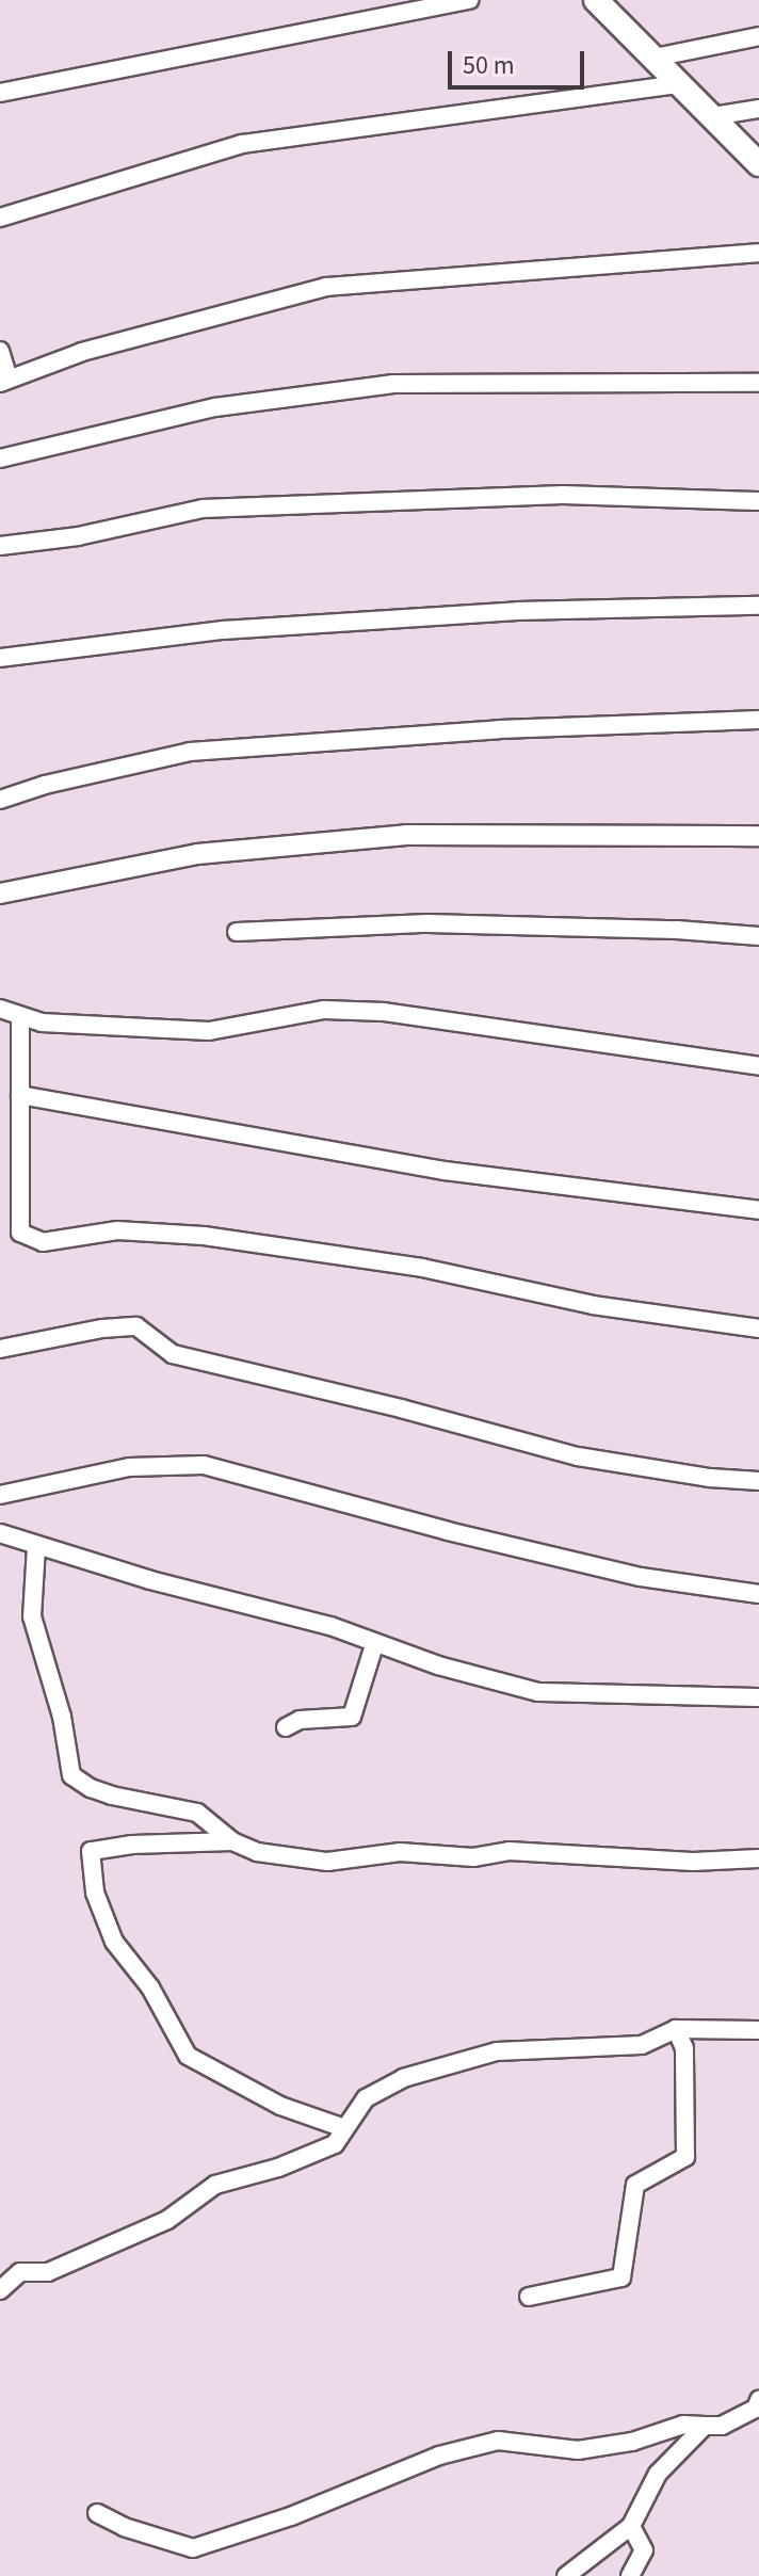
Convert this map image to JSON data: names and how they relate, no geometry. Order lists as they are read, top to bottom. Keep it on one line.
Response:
{"scale_bar":"50 m"}
